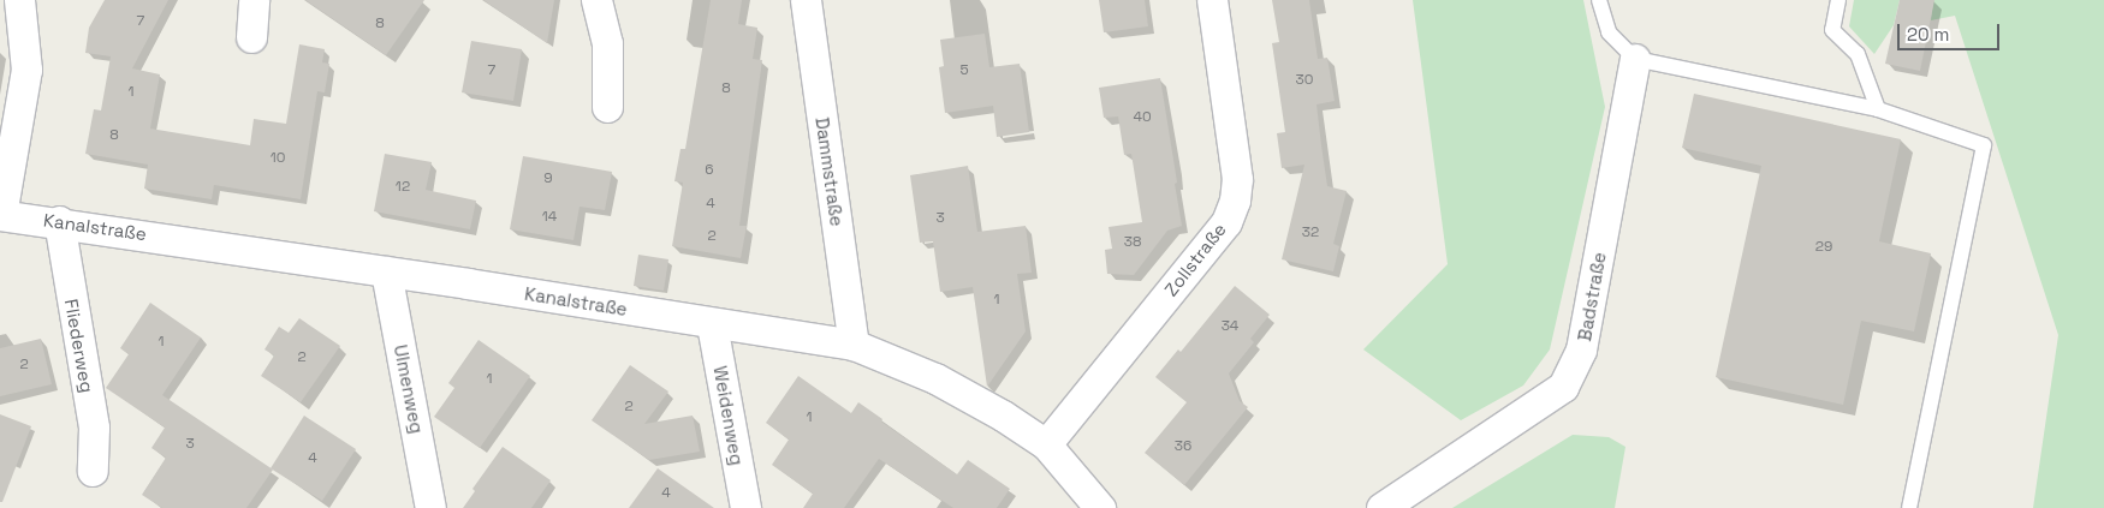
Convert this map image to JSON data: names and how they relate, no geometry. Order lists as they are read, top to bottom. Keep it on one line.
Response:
{"streets":{"street":["Dammstraße","Kanalstraße","Zollstraße","Badstraße","Fliederweg","Ulmenweg","Weidenweg"]},"crossings":[["Dammstraße","Kanalstraße"],["Kanalstraße","Zollstraße"],["Kanalstraße","Fliederweg"],["Kanalstraße","Ulmenweg"],["Kanalstraße","Weidenweg"]],"house_numbers":["7","8","7","5","30","8","1","40","8","10","6","9","12","4","14","3","32","2","38","29","1","34","1","2","2","1","2","1","3","36","4","4"],"scale_bar":"20 m"}
